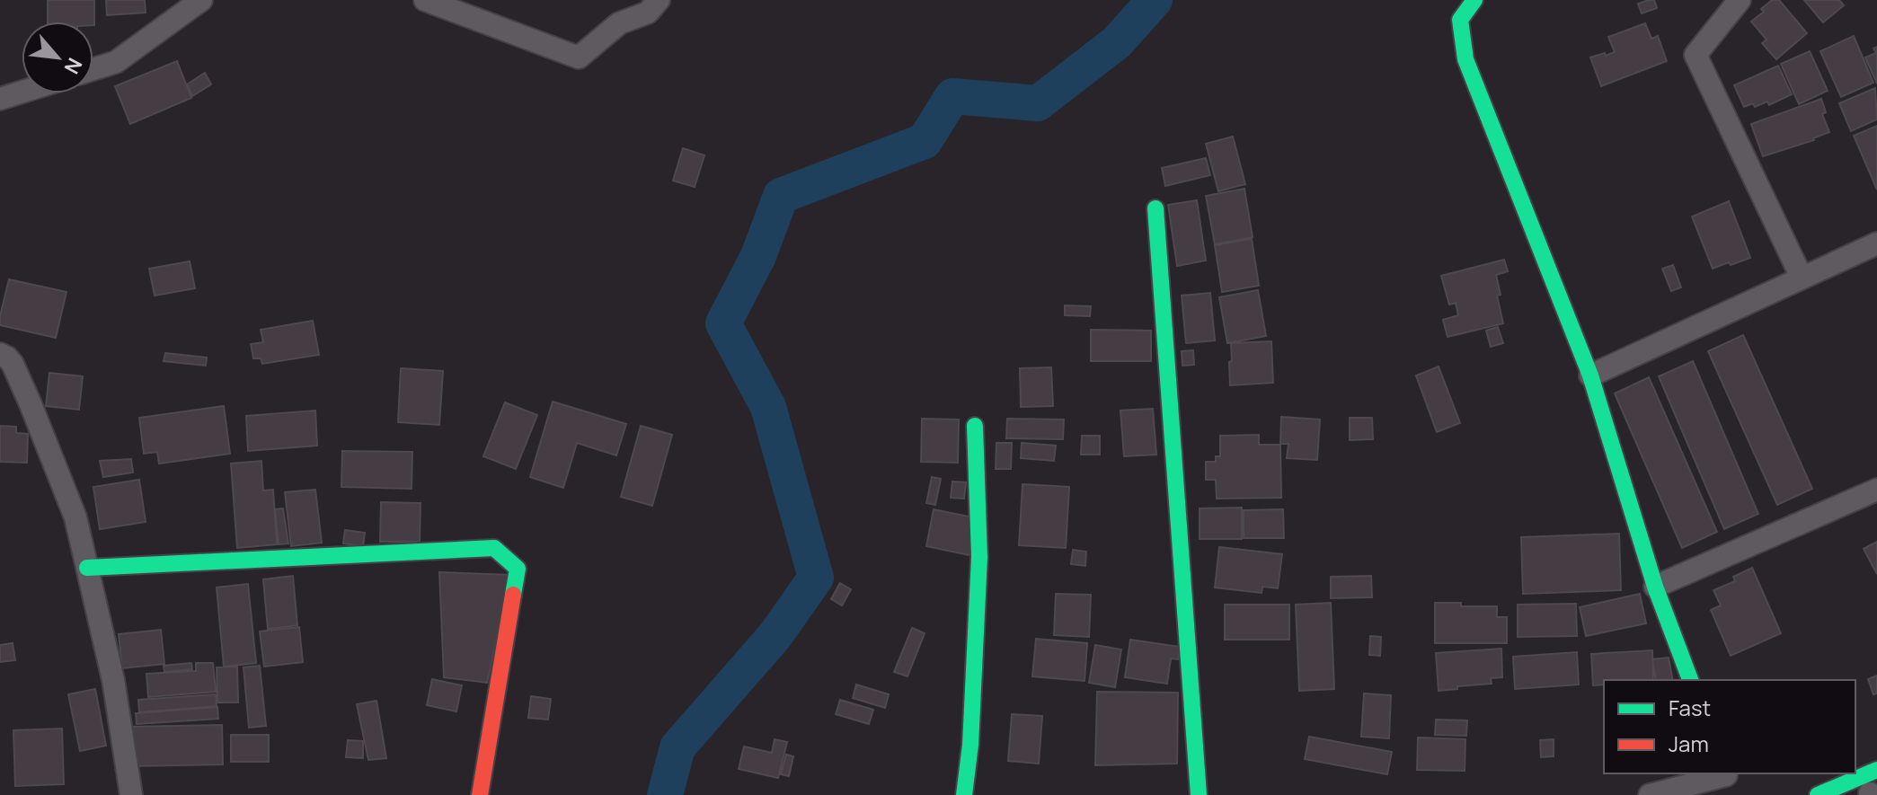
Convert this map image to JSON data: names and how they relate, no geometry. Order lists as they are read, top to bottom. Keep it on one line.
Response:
{"legend":["Fast","Jam"],"north":"bottom right"}
